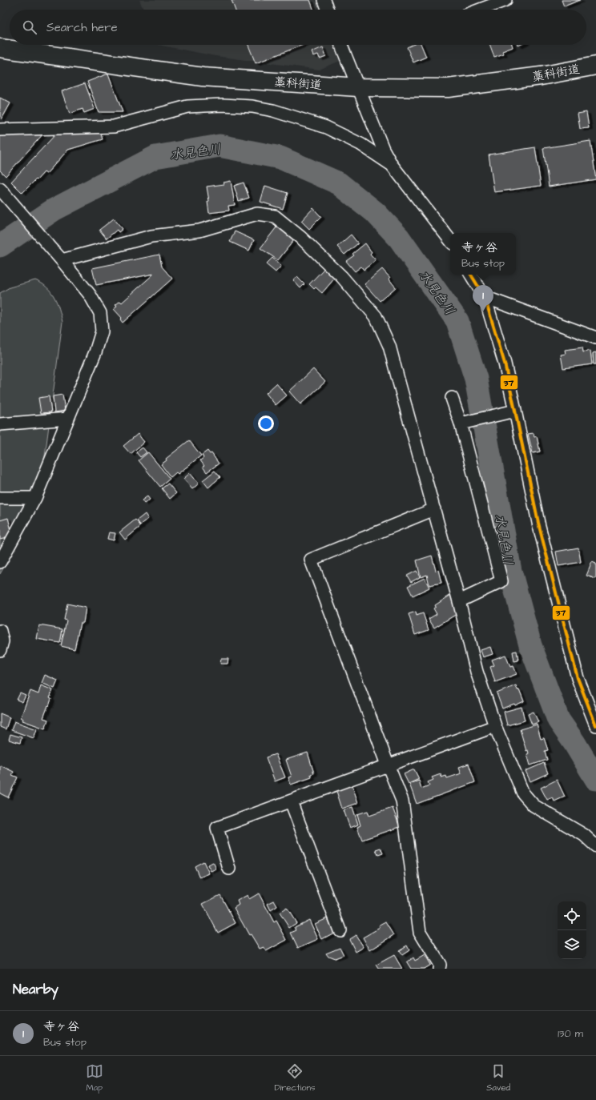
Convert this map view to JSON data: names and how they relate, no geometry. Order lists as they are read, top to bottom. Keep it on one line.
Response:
{"streets":{"highway":["藁科街道"]},"water":["水見色川"],"lines":["transit line 37"],"page":{"search":"Search here","popup":["寺ヶ谷","Bus stop"],"pins":"1","heading":"Nearby","list":[{"mark":"1","name":"寺ヶ谷","note":"Bus stop","value":"130 m"}],"nav":["Map","Directions","Saved"]}}
